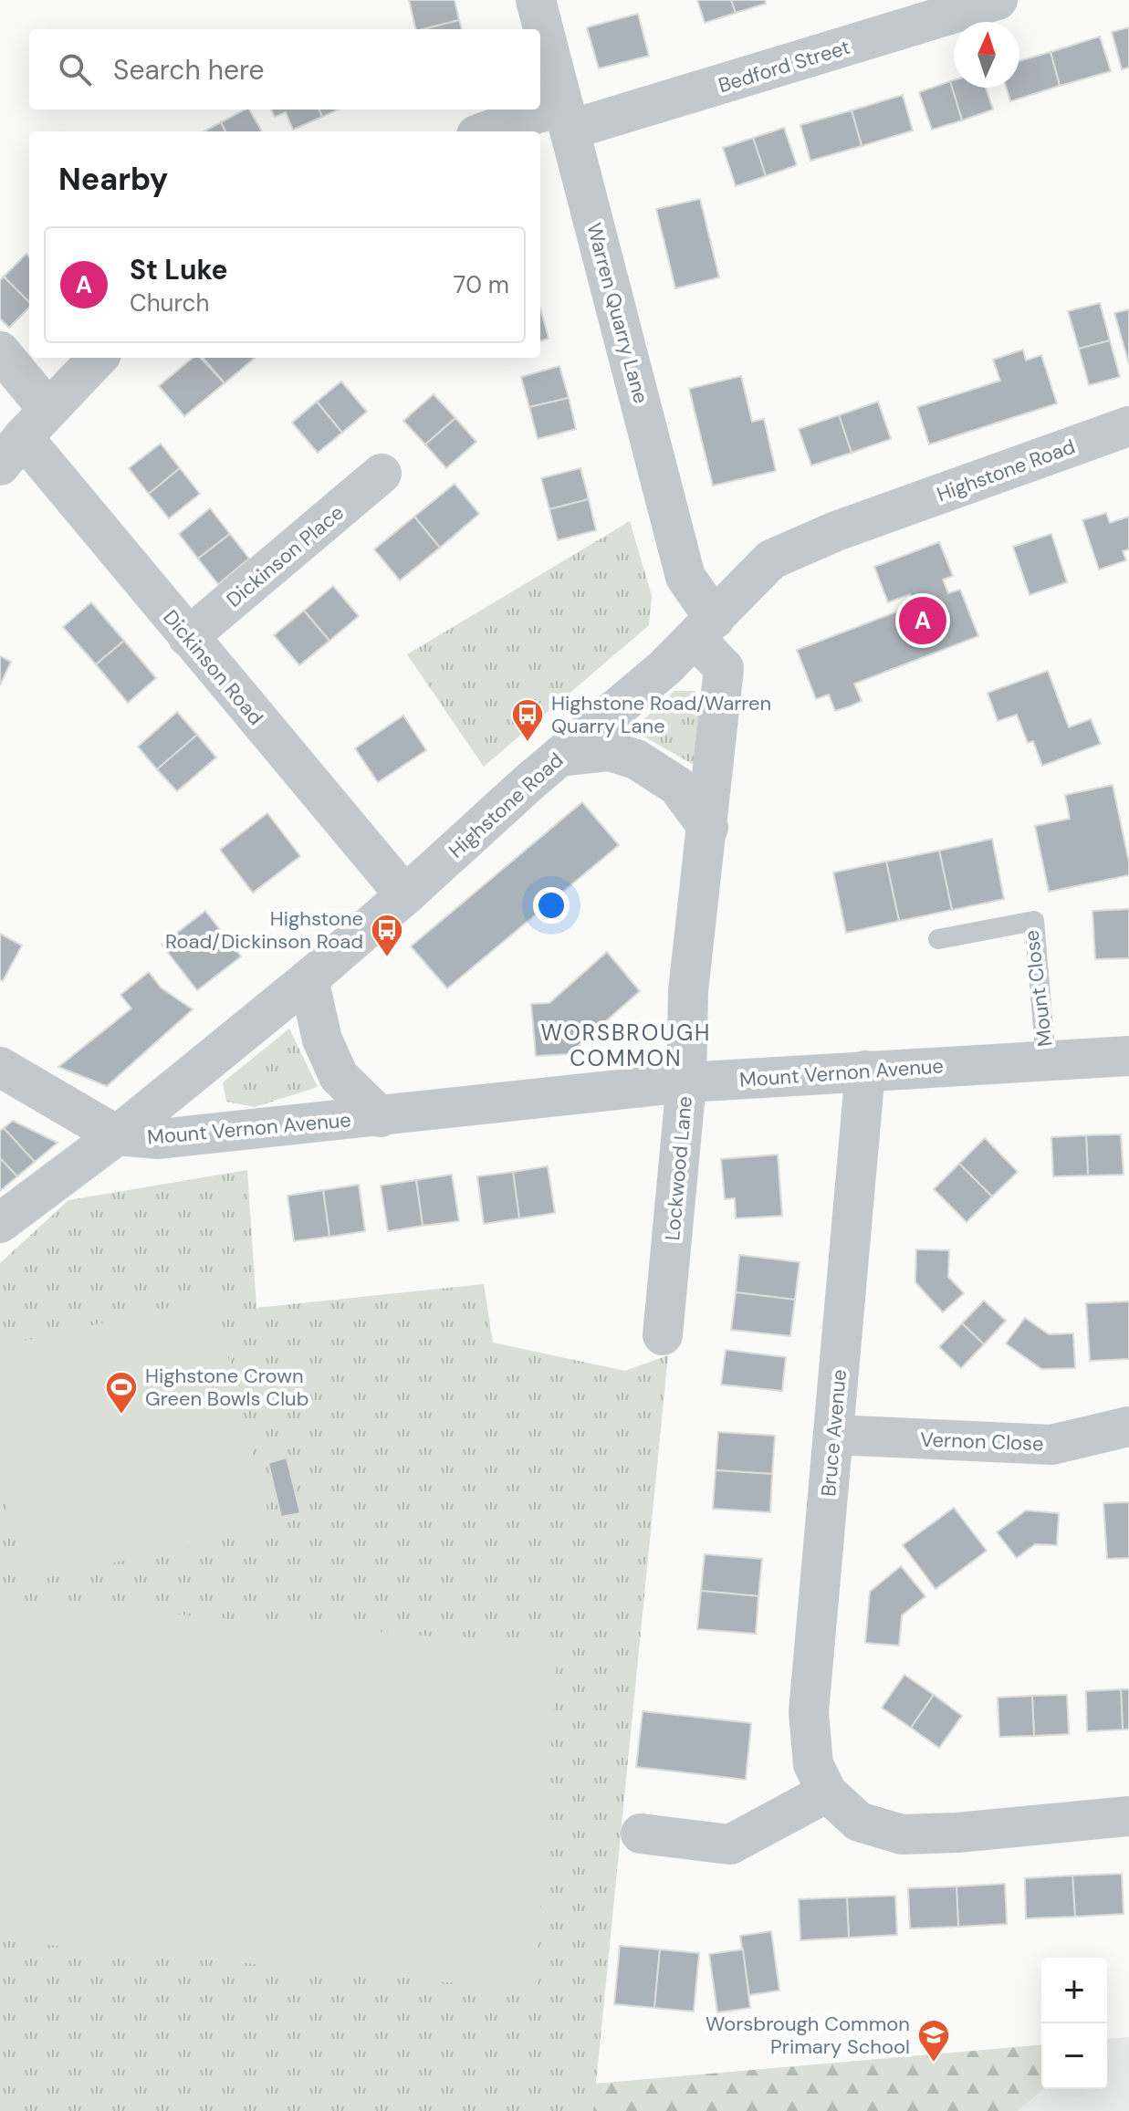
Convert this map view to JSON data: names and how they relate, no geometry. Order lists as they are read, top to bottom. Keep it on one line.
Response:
{"streets":{"street":["Bedford Street","Warren Quarry Lane","Highstone Road","Dickinson Place","Dickinson Road","Mount Vernon Avenue","Lockwood Lane","Bruce Avenue","Vernon Close"],"lane":["Mount Close"]},"crossings":[["Bedford Street","Warren Quarry Lane"],["Warren Quarry Lane","Highstone Road"],["Warren Quarry Lane","Lockwood Lane"],["Highstone Road","Dickinson Road"],["Highstone Road","Mount Vernon Avenue"],["Highstone Road","Lockwood Lane"],["Dickinson Place","Dickinson Road"],["Mount Close","Mount Vernon Avenue"],["Mount Vernon Avenue","Lockwood Lane"],["Mount Vernon Avenue","Bruce Avenue"],["Bruce Avenue","Vernon Close"]],"districts":["WORSBROUGH COMMON"],"places":{"bus stop":["Highstone Road/Warren Quarry Lane","Highstone Road/Dickinson Road"],"sports":["Highstone Crown Green Bowls Club"],"school or university":["Worsbrough Common Primary School"]},"north":"top","page":{"search":"Search here","heading":"Nearby","list":[{"mark":"A","name":"St Luke","note":"Church","value":"70 m"}],"pins":"A","map_buttons":["+","−"]}}
